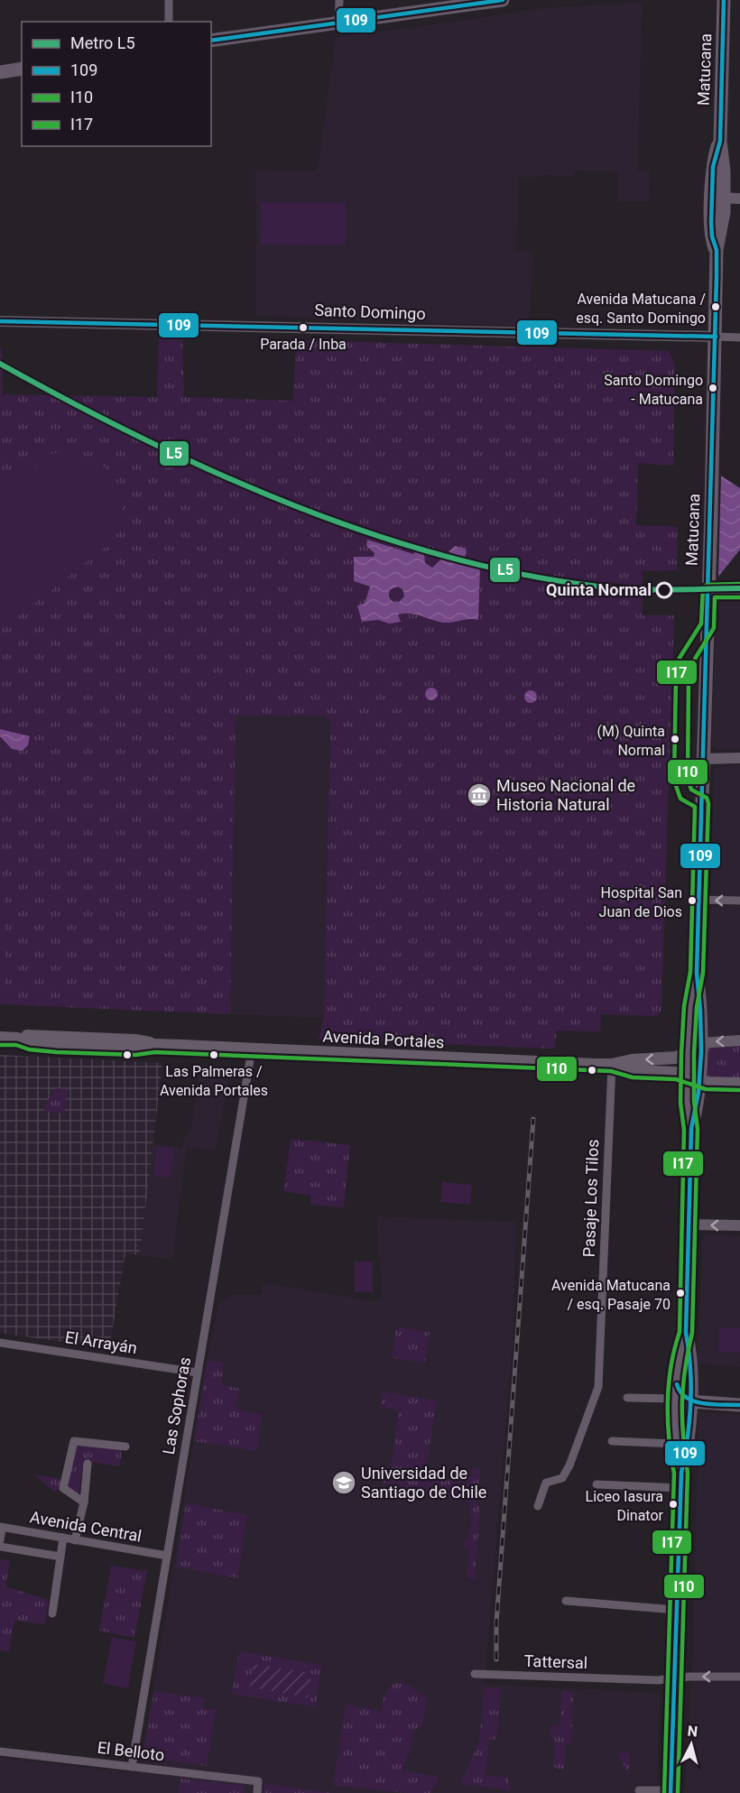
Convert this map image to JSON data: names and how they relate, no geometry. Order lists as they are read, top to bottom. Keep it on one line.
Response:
{"streets":{"main road":["Matucana","Avenida Portales"],"street":["Santo Domingo","Pasaje Los Tilos","El Arrayán","Las Sophoras","Avenida Central","Tattersal","El Belloto"]},"crossings":[["Matucana","Santo Domingo"],["Matucana","Avenida Portales"],["Matucana","Tattersal"],["Avenida Portales","Pasaje Los Tilos"],["Avenida Portales","Las Sophoras"],["El Arrayán","Las Sophoras"],["Las Sophoras","Avenida Central"],["Las Sophoras","El Belloto"]],"places":{"other":["Avenida Matucana / esq. Santo Domingo","Parada / Inba","Santo Domingo - Matucana","Quinta Normal","(M) Quinta Normal","Hospital San Juan de Dios","Las Palmeras / Avenida Portales","Avenida Matucana / esq. Pasaje 70","Liceo Iasura Dinator"],"museum":["Museo Nacional de Historia Natural"],"school or university":["Universidad de Santiago de Chile"]},"lines":["transit line 109","metro line L5","transit line I17","transit line I10"],"legend":["Metro L5","109","I10","I17"],"north":"top"}
